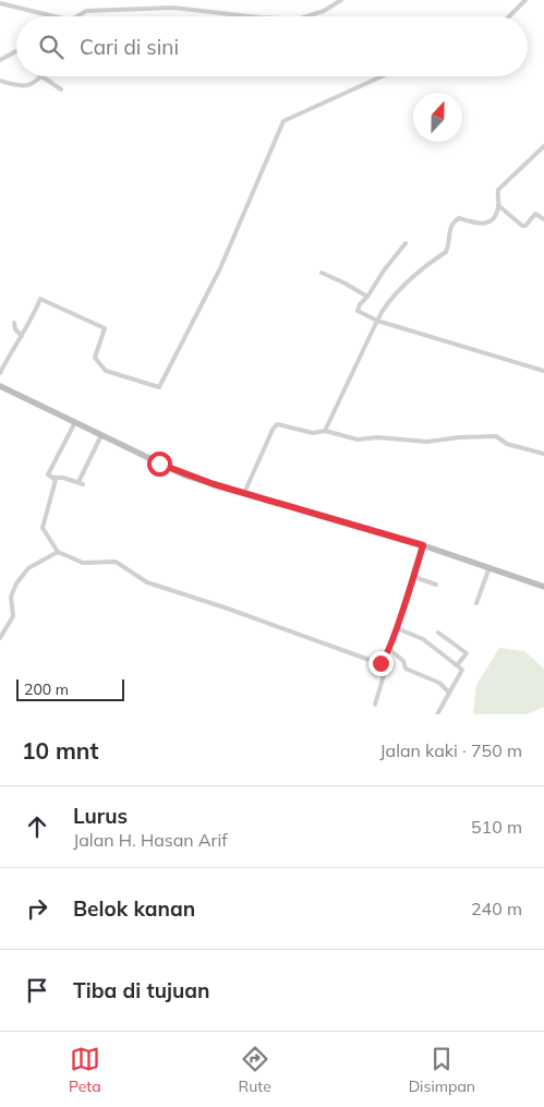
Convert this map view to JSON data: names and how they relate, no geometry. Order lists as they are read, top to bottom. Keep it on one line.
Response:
{"scale_bar":"200 m","north":"top","page":{"search":"Cari di sini","scale":"200 m","heading":["10 mnt","Jalan kaki · 750 m"],"list":[["Lurus","Jalan H. Hasan Arif","510 m"],["Belok kanan","240 m"],"Tiba di tujuan"],"nav":["Peta","Rute","Disimpan"]}}
